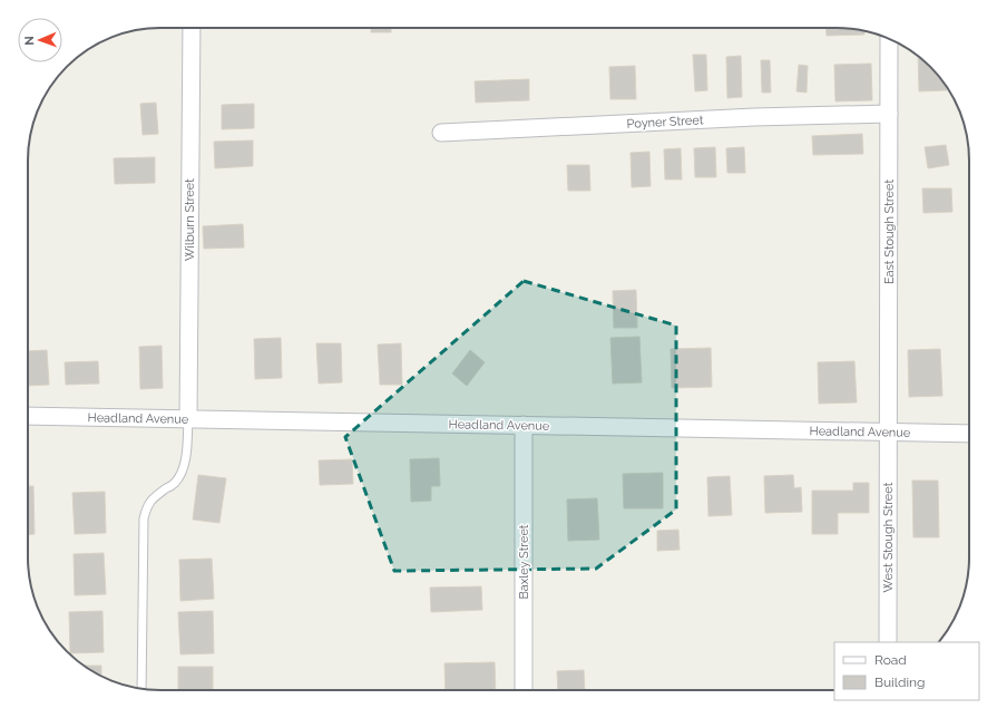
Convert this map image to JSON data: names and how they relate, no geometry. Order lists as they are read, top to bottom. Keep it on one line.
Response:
{"streets":{"street":["Poyner Street","Wilburn Street","East Stough Street","Headland Avenue","West Stough Street","Baxley Street"]},"crossings":[["Poyner Street","East Stough Street"],["Wilburn Street","Headland Avenue"],["East Stough Street","Headland Avenue"],["East Stough Street","West Stough Street"],["Headland Avenue","West Stough Street"],["Headland Avenue","Baxley Street"]],"legend":["Road","Building"],"north":"left"}
